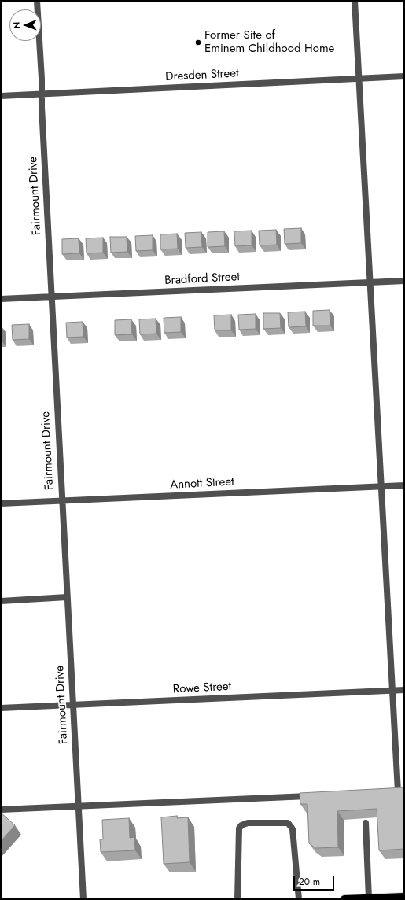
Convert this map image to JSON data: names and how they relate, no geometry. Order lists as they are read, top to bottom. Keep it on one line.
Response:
{"streets":{"street":["Dresden Street","Fairmount Drive","Bradford Street","Annott Street","Rowe Street"]},"crossings":[["Dresden Street","Fairmount Drive"],["Fairmount Drive","Bradford Street"],["Fairmount Drive","Annott Street"],["Fairmount Drive","Rowe Street"]],"places":["Former Site of Eminem Childhood Home"],"scale_bar":"20 m","north":"left"}
